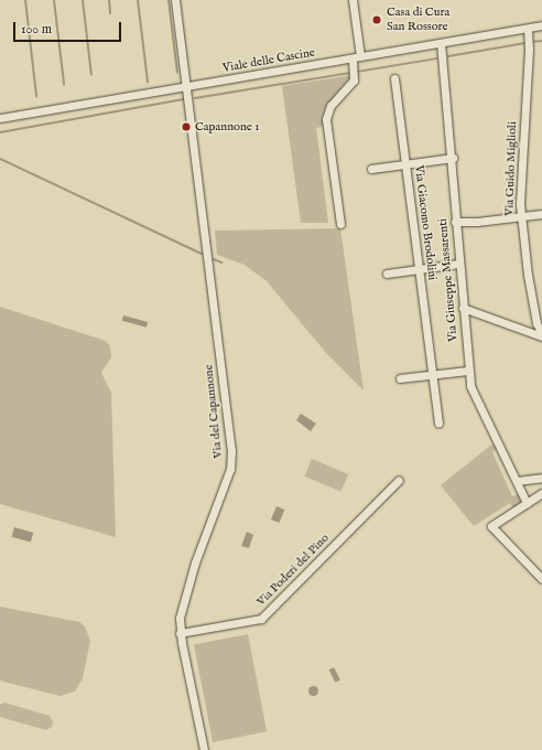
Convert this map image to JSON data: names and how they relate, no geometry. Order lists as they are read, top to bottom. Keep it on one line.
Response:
{"streets":{"street":["Viale delle Cascine","Via Guido Miglioli","Via Giacomo Brodolini","Via Giuseppe Massarenti","Via del Capannone","Via Poderi del Pino"]},"crossings":[["Viale delle Cascine","Via Guido Miglioli"],["Viale delle Cascine","Via Giuseppe Massarenti"],["Viale delle Cascine","Via del Capannone"],["Via del Capannone","Via Poderi del Pino"]],"places":["Casa di Cura San Rossore","Capannone 1"],"scale_bar":"100 m"}
